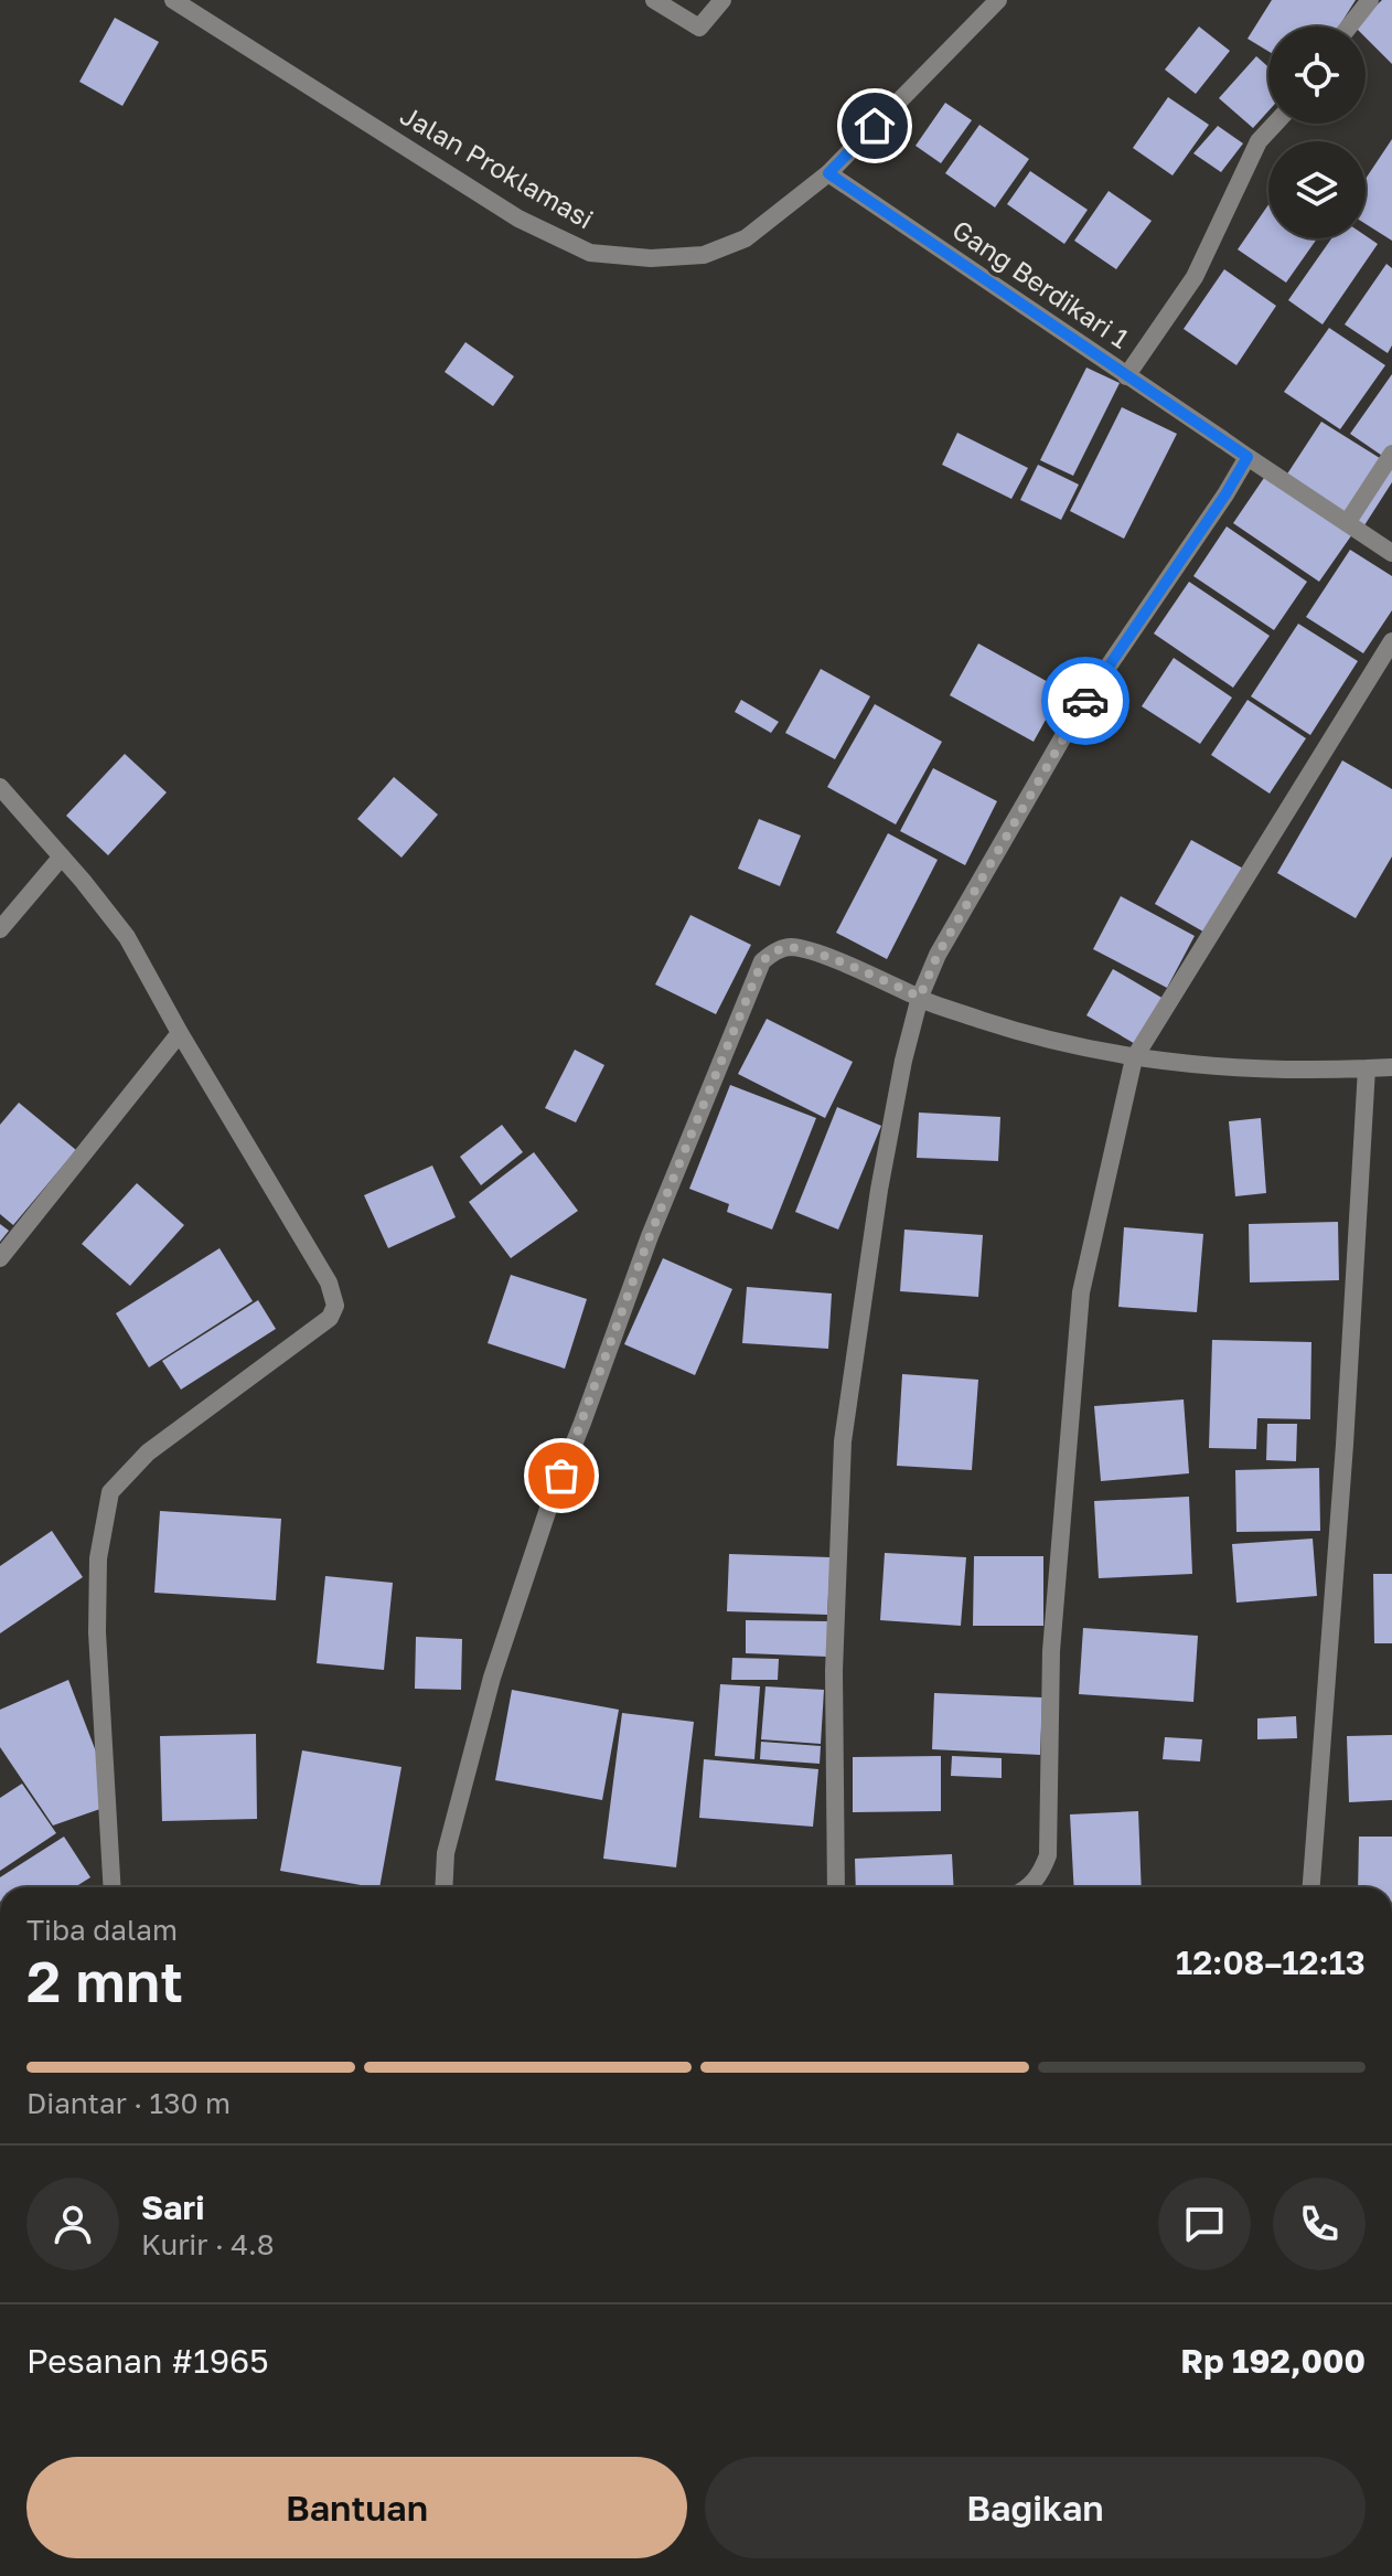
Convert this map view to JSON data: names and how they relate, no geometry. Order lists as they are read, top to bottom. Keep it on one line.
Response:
{"streets":{"street":["Jalan Proklamasi","Gang Berdikari 1"]},"crossings":[["Jalan Proklamasi","Gang Berdikari 1"]],"page":{"heading":["2 mnt","Tiba dalam","12:08–12:13"],"panel":["Sari","Kurir · 4.8","Pesanan #1965","Rp 192,000"],"bar":"Diantar · 130 m","buttons":["Bantuan","Bagikan"]}}
